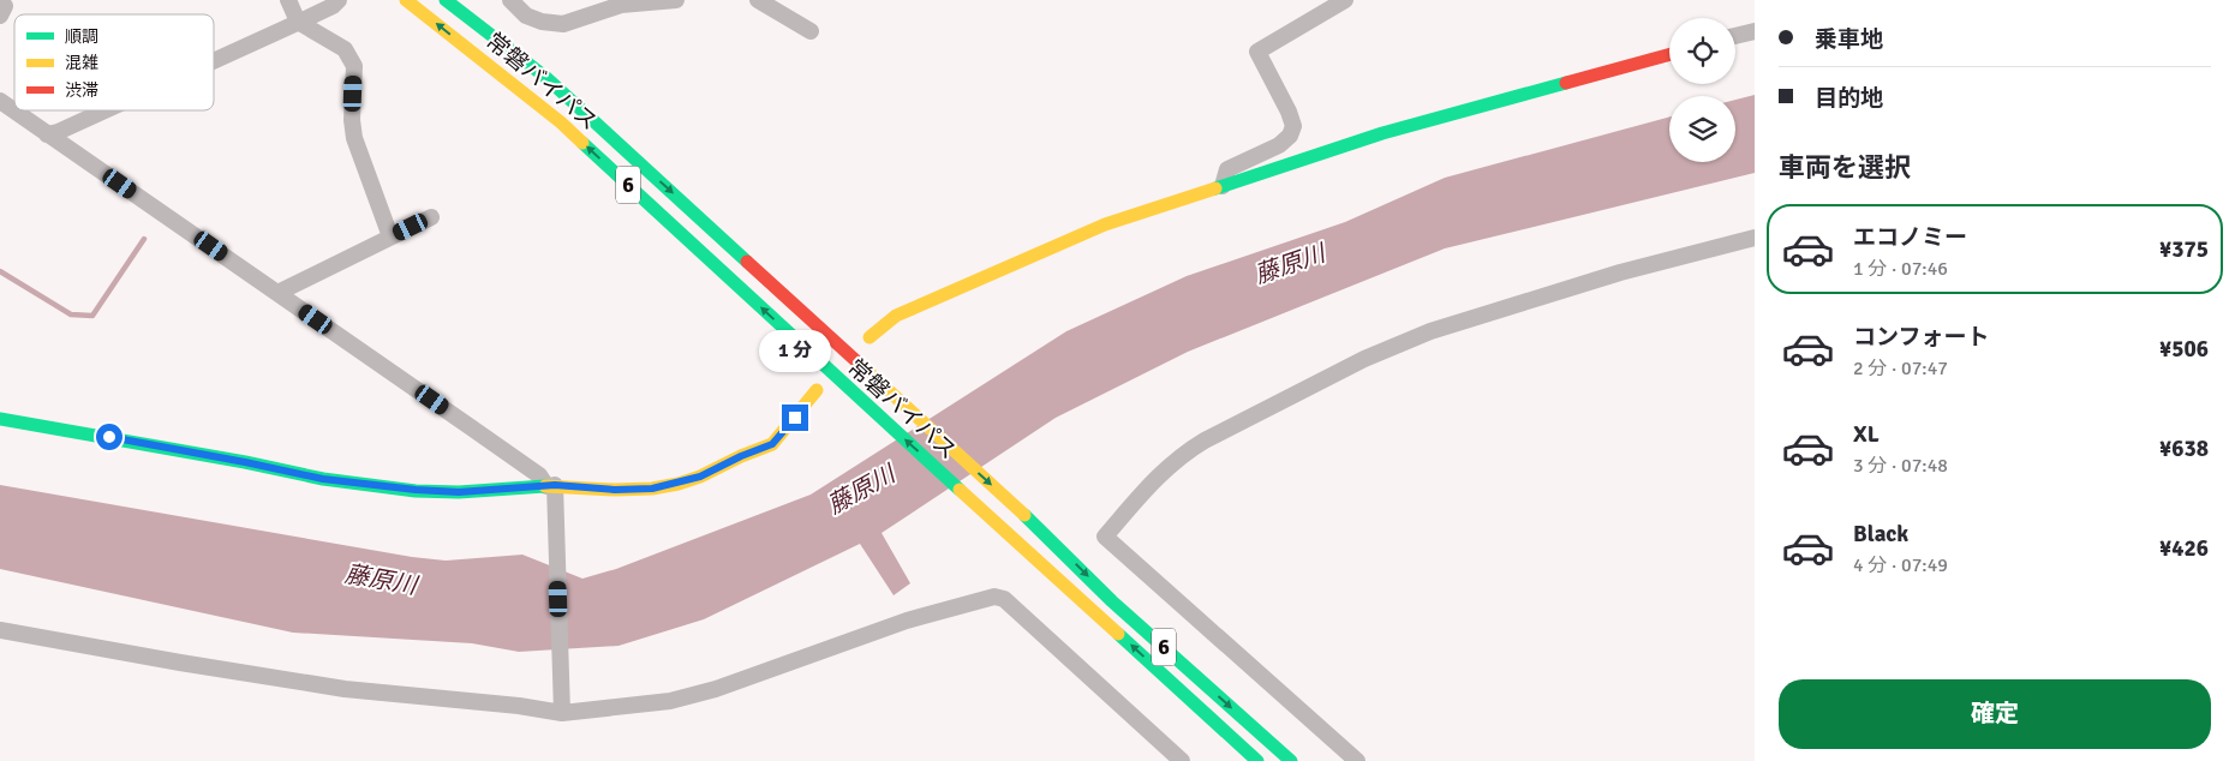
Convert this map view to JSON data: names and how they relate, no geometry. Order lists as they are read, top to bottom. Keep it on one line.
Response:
{"streets":{"main road":["常磐バイパス","6"]},"water":["藤原川"],"legend":["順調","混雑","渋滞"],"page":{"banner":["乗車地","目的地"],"heading":"車両を選択","list":[{"name":"エコノミー","note":"1 分 · 07:46","value":"¥375"},{"name":"コンフォート","note":"2 分 · 07:47","value":"¥506"},{"name":"XL","note":"3 分 · 07:48","value":"¥638"},{"name":"Black","note":"4 分 · 07:49","value":"¥426"}],"bubble":"1 分","buttons":"確定"}}
